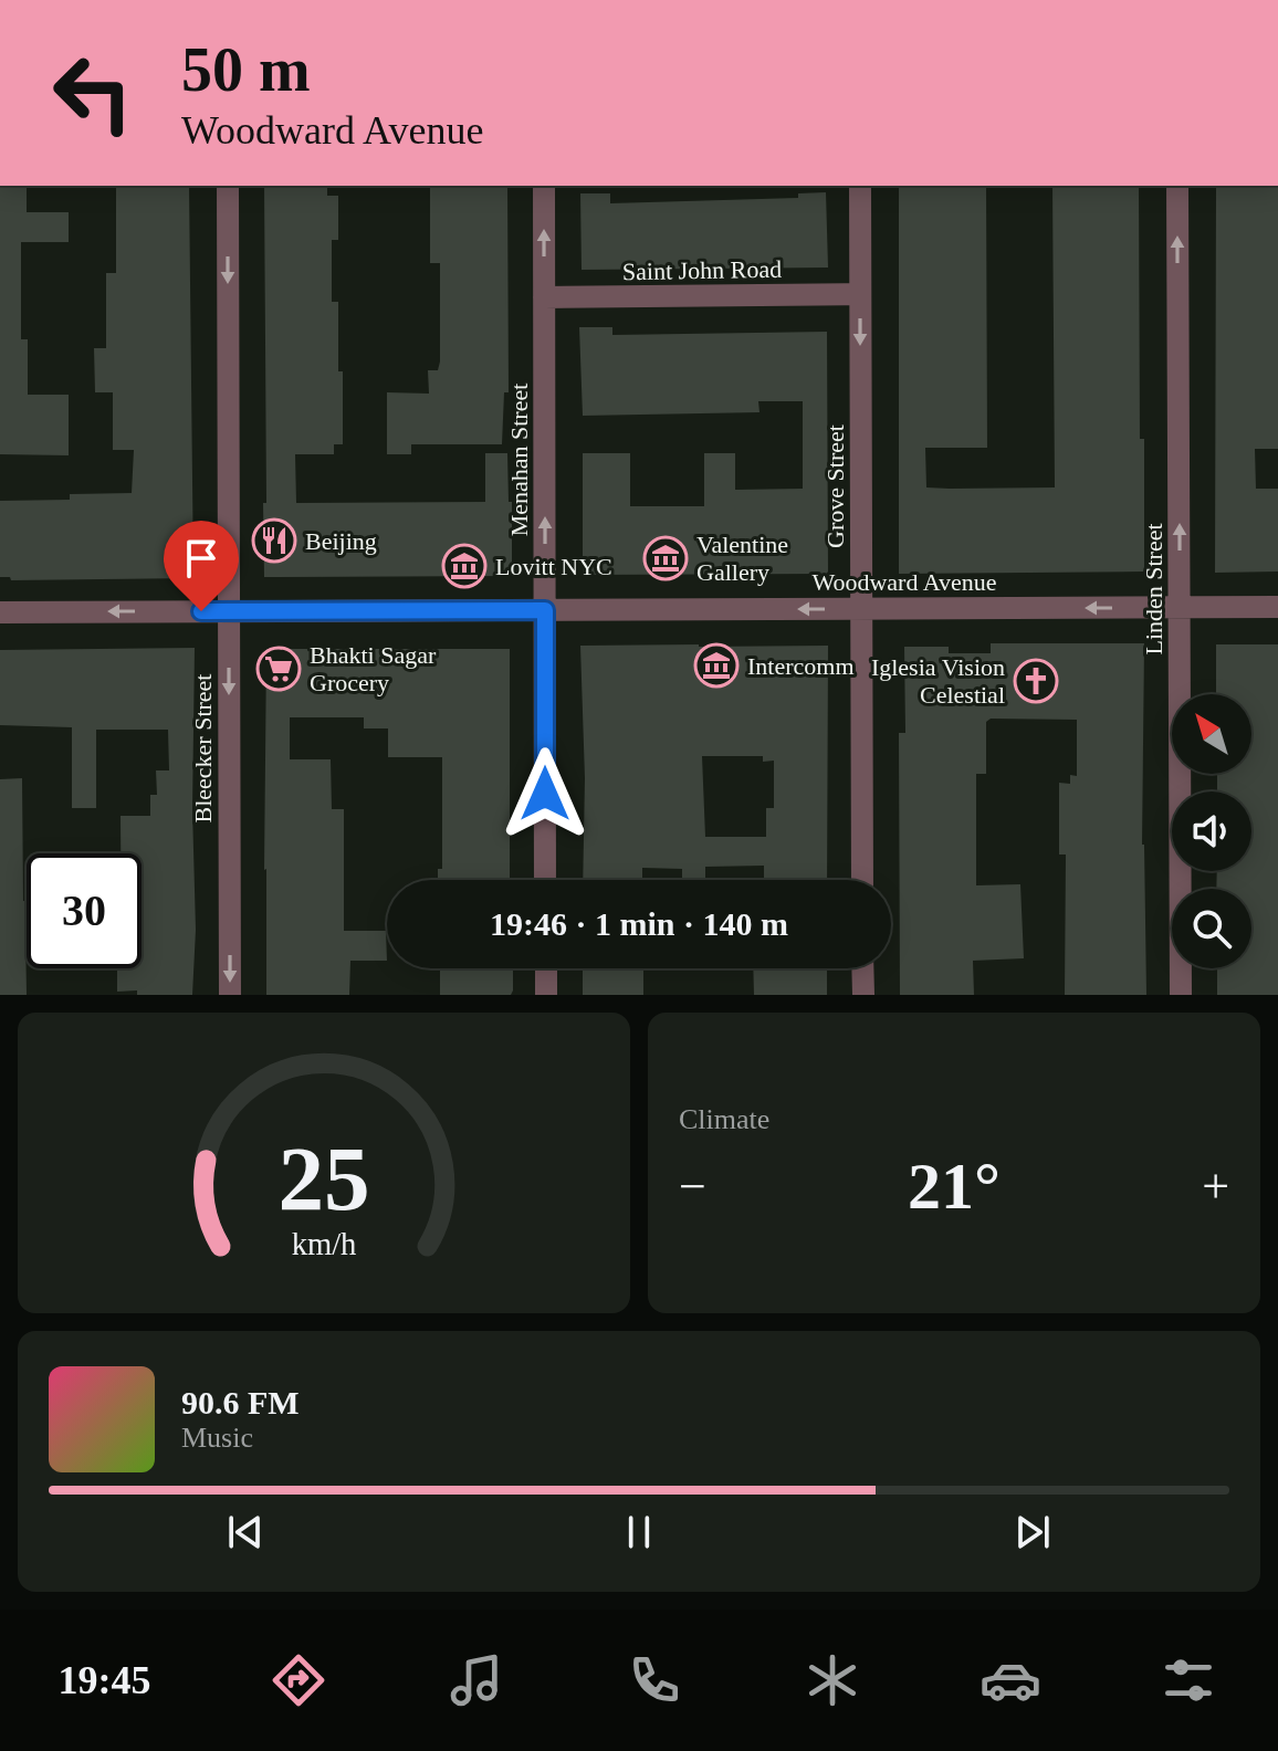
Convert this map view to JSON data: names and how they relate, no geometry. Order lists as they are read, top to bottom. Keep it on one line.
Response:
{"streets":{"street":["Saint John Road","Menahan Street","Grove Street","Woodward Avenue","Linden Street","Bleecker Street"]},"crossings":[["Saint John Road","Menahan Street"],["Saint John Road","Grove Street"],["Menahan Street","Woodward Avenue"],["Grove Street","Woodward Avenue"],["Woodward Avenue","Linden Street"],["Woodward Avenue","Bleecker Street"]],"one_way":["Menahan Street","Grove Street","Woodward Avenue","Linden Street","Bleecker Street"],"places":{"restaurant":["Beijing"],"museum":["Valentine Gallery","Lovitt NYC","Intercomm"],"supermarket":["Bhakti Sagar Grocery"],"church":["Iglesia Vision Celestial"]},"north":"top left","page":{"turn":["50 m","Woodward Avenue"],"limit":"30","trip":"19:46 · 1 min · 140 m","tile":"Climate","heat":["−","21°","+"],"song":["90.6 FM","Music"],"tabs":"19:45","gauge":["25","km/h"]}}
